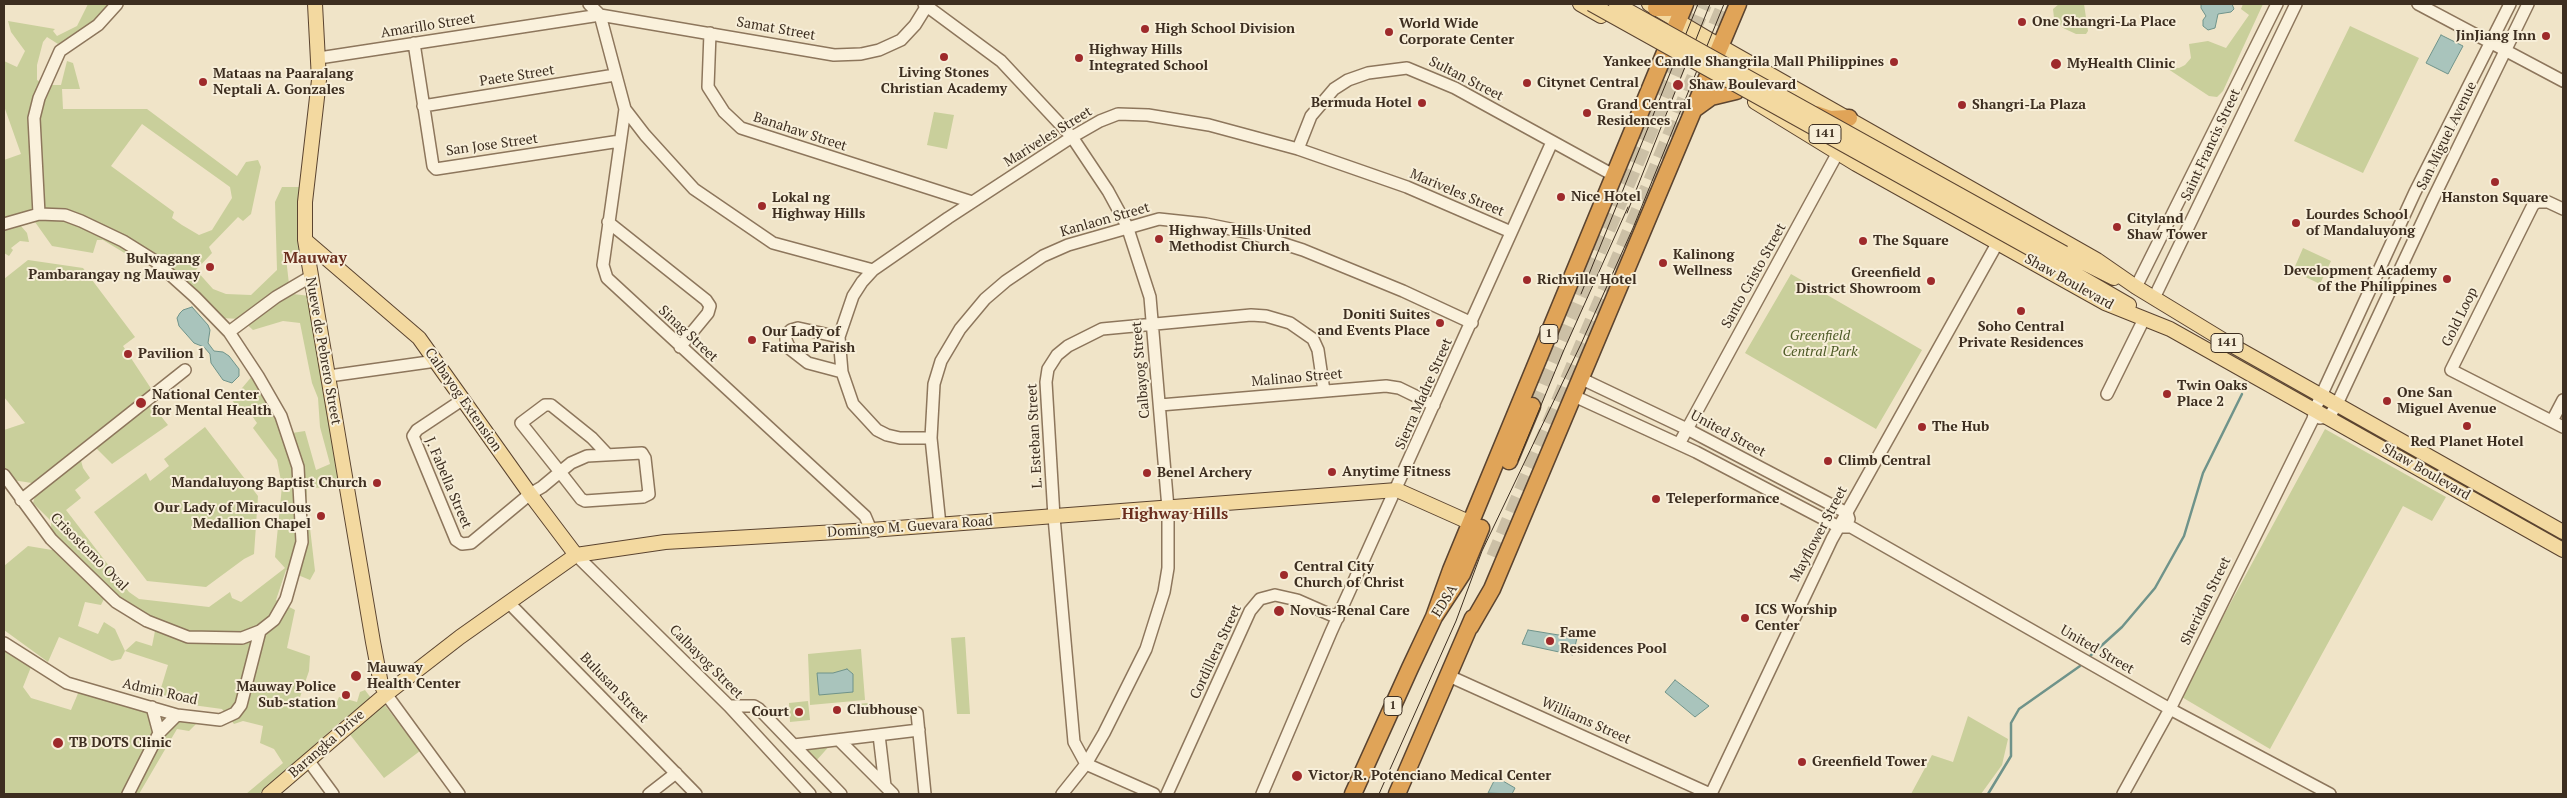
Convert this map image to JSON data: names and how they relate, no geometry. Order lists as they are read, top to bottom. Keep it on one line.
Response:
{"streets":{"highway":["1","EDSA"],"main road":["141","Shaw Boulevard","Nueve de Pebrero Street","Calbayog Extension","Domingo M. Guevara Road","Barangka Drive"],"street":["Amarillo Street","Samat Street","Paete Street","Sultan Street","Banahaw Street","San Miguel Avenue","Mariveles Street","San Jose Street","Saint Francis Street","Kanlaon Street","Santo Cristo Street","Gold Loop","Sinag Street","Calbayog Street","Malinao Street","Sierra Madre Street","United Street","L. Esteban Street","J. Fabella Street","Mayflower Street","Crisostomo Oval","Sheridan Street","Cordillera Street","Bulusan Street","Admin Road","Williams Street"]},"crossings":[["Amarillo Street","Samat Street"],["Amarillo Street","San Jose Street"],["Amarillo Street","Nueve de Pebrero Street"],["Samat Street","Banahaw Street"],["Samat Street","Calbayog Street"],["Paete Street","San Jose Street"],["Sultan Street","Mariveles Street"],["Sultan Street","1"],["Sultan Street","Sierra Madre Street"],["Banahaw Street","Mariveles Street"],["141","Saint Francis Street"],["141","Shaw Boulevard"],["San Miguel Avenue","Shaw Boulevard"],["San Miguel Avenue","Sheridan Street"],["Mariveles Street","Kanlaon Street"],["Mariveles Street","Calbayog Street"],["Mariveles Street","Sierra Madre Street"],["San Jose Street","Sinag Street"],["Saint Francis Street","Shaw Boulevard"],["Kanlaon Street","Calbayog Street"],["Kanlaon Street","Sierra Madre Street"],["Kanlaon Street","Domingo M. Guevara Road"],["Santo Cristo Street","Shaw Boulevard"],["Santo Cristo Street","United Street"],["Shaw Boulevard","1"],["Shaw Boulevard","Mayflower Street"],["Shaw Boulevard","Sheridan Street"],["Sinag Street","Domingo M. Guevara Road"],["1","Domingo M. Guevara Road"],["1","EDSA"],["Nueve de Pebrero Street","Calbayog Extension"],["Nueve de Pebrero Street","Domingo M. Guevara Road"],["Nueve de Pebrero Street","Barangka Drive"],["Calbayog Street","Malinao Street"],["Calbayog Street","Calbayog Extension"],["Calbayog Street","L. Esteban Street"],["Calbayog Street","Domingo M. Guevara Road"],["Malinao Street","Sierra Madre Street"],["Malinao Street","L. Esteban Street"],["Sierra Madre Street","Domingo M. Guevara Road"],["Sierra Madre Street","Cordillera Street"],["Calbayog Extension","J. Fabella Street"],["Calbayog Extension","Domingo M. Guevara Road"],["United Street","Mayflower Street"],["United Street","Sheridan Street"],["L. Esteban Street","Domingo M. Guevara Road"],["Domingo M. Guevara Road","Bulusan Street"],["Domingo M. Guevara Road","Barangka Drive"],["Mayflower Street","Williams Street"],["Crisostomo Oval","Admin Road"],["EDSA","Williams Street"]],"districts":["Mauway","Highway Hills"],"parks":["Greenfield Central Park"],"places":["One Shangri-La Place","High School Division","World Wide Corporate Center","JinJiang Inn","Living Stones Christian Academy","Highway Hills Integrated School","Yankee Candle Shangrila Mall Philippines","MyHealth Clinic","Mataas na Paaralang Neptali A. Gonzales","Citynet Central","Shaw Boulevard","Bermuda Hotel","Shangri-La Plaza","Grand Central Residences","Hanston Square","Nice Hotel","Lokal ng Highway Hills","Lourdes School of Mandaluyong","Cityland Shaw Tower","Highway Hills United Methodist Church","The Square","Kalinong Wellness","Bulwagang Pambarangay ng Mauway","Development Academy of the Philippines","Richville Hotel","Greenfield District Showroom","Soho Central Private Residences","Doniti Suites and Events Place","Our Lady of Fatima Parish","Pavilion 1","Twin Oaks Place 2","One San Miguel Avenue","National Center for Mental Health","Red Planet Hotel","The Hub","Climb Central","Anytime Fitness","Benel Archery","Mandaluyong Baptist Church","Teleperformance","Our Lady of Miraculous Medallion Chapel","Central City Church of Christ","Novus-Renal Care","ICS Worship Center","Fame Residences Pool","Mauway Health Center","Mauway Police Sub-station","Clubhouse","Court","TB DOTS Clinic","Greenfield Tower","Victor R. Potenciano Medical Center"]}
